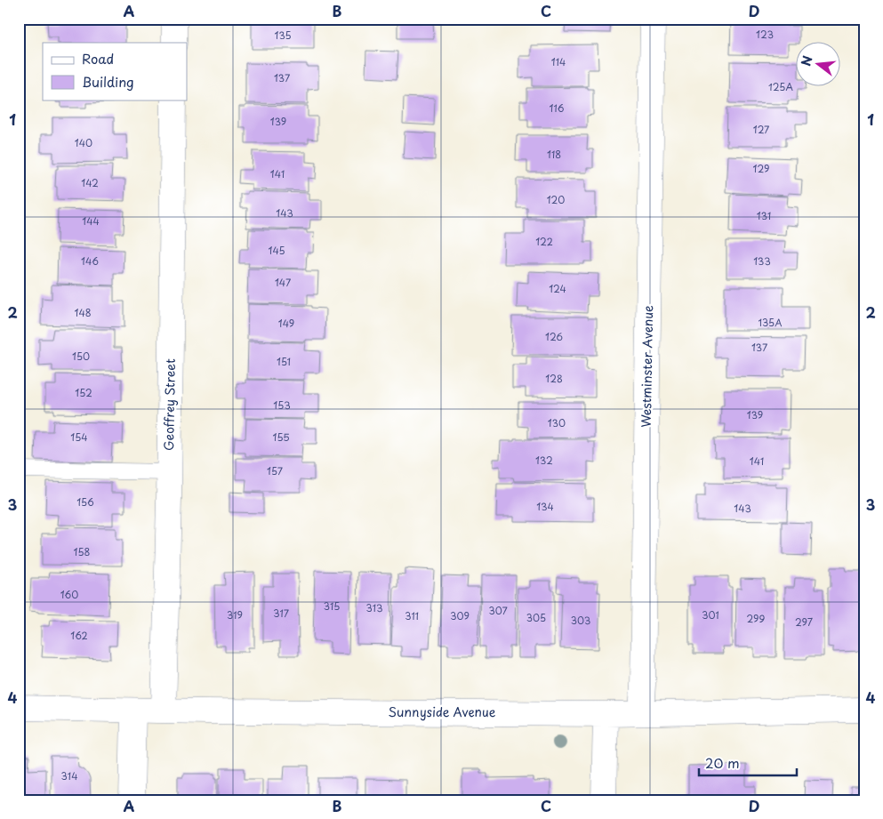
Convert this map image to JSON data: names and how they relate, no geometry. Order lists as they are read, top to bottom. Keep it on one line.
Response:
{"streets":{"street":["Westminster Avenue","Geoffrey Street","Sunnyside Avenue"]},"crossings":[["Westminster Avenue","Sunnyside Avenue"],["Geoffrey Street","Sunnyside Avenue"]],"house_numbers":["123","135","114","137","125A","116","139","127","140","118","129","141","142","120","143","131","144","122","145","146","133","147","124","148","135A","149","126","137","150","151","128","152","153","139","130","154","155","132","141","157","156","134","143","158","160","315","313","307","317","319","301","311","309","305","299","303","297","162","314"],"legend":["Road","Building"],"scale_bar":"20 m","north":"left","grid":{"columns":["A","B","C","D"],"rows":["1","2","3","4"]}}
